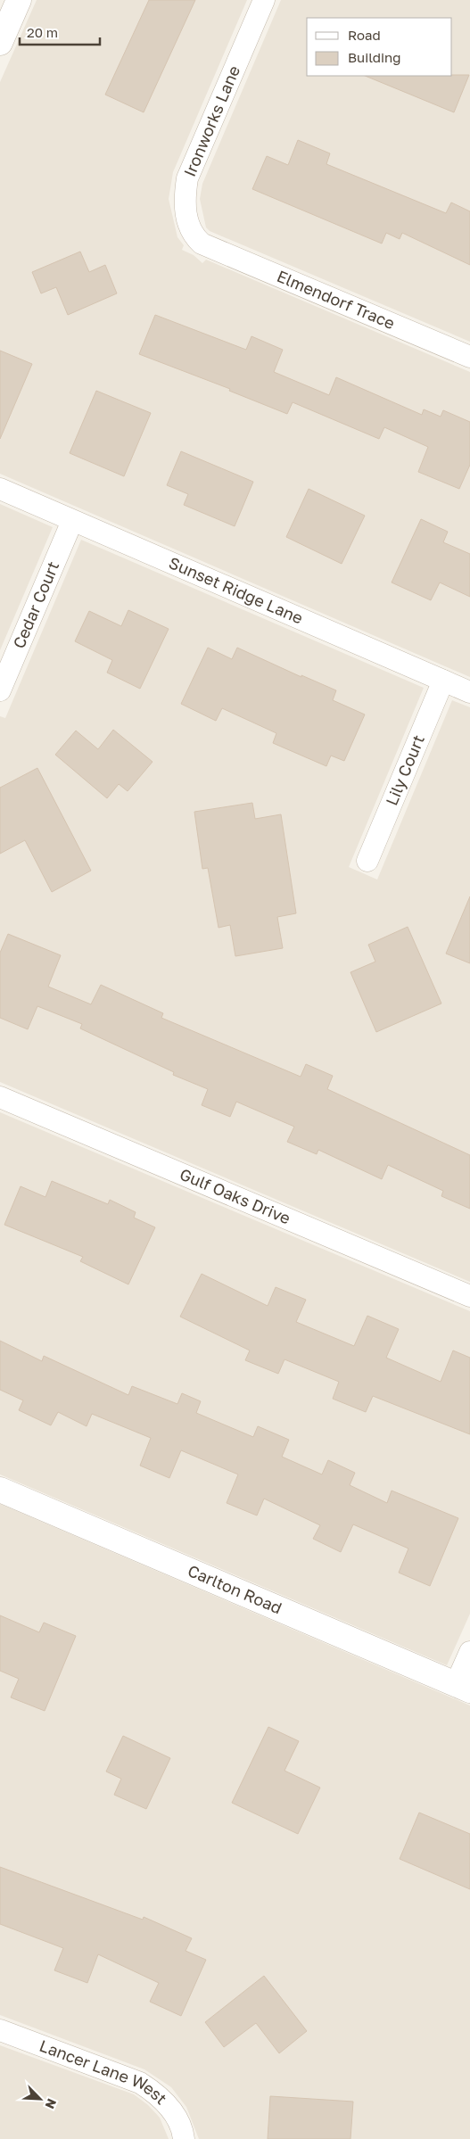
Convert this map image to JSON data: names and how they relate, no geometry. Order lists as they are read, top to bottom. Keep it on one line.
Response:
{"streets":{"street":["Ironworks Lane","Elmendorf Trace","Sunset Ridge Lane","Cedar Court","Lily Court","Gulf Oaks Drive","Carlton Road","Lancer Lane West"]},"crossings":[["Ironworks Lane","Elmendorf Trace"],["Sunset Ridge Lane","Cedar Court"],["Sunset Ridge Lane","Lily Court"]],"legend":["Road","Building"],"scale_bar":"20 m","north":"bottom right"}
